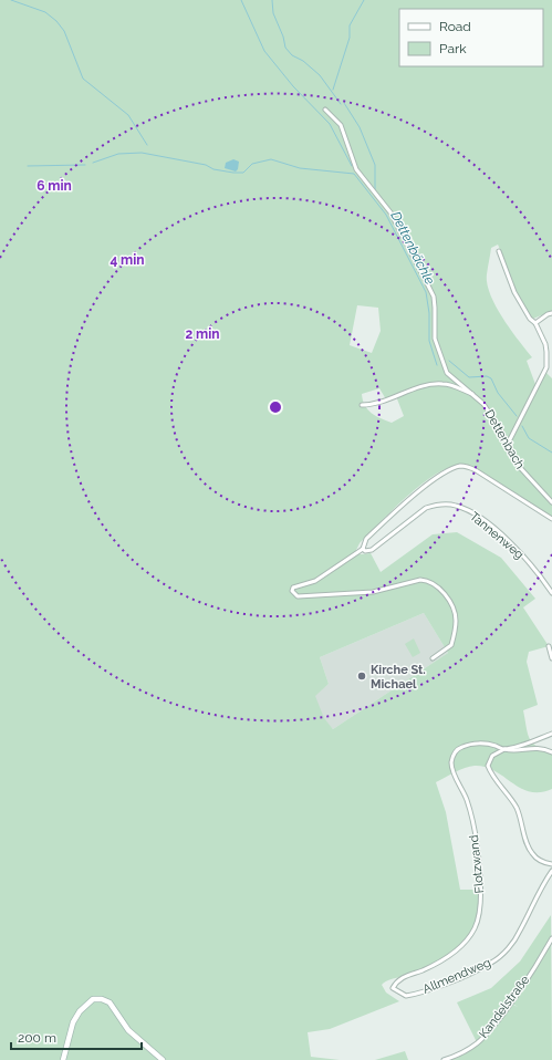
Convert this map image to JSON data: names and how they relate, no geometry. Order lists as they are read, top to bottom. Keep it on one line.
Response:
{"streets":{"street":["Dettenbach","Tannenweg","Flotzwand","Allmendweg","Kandelstraße"]},"crossings":[["Flotzwand","Allmendweg"]],"water":["Dettenbächle"],"places":["Kirche St. Michael"],"legend":["Road","Park"],"scale_bar":"200 m","rings":["6 min","4 min","2 min"]}
